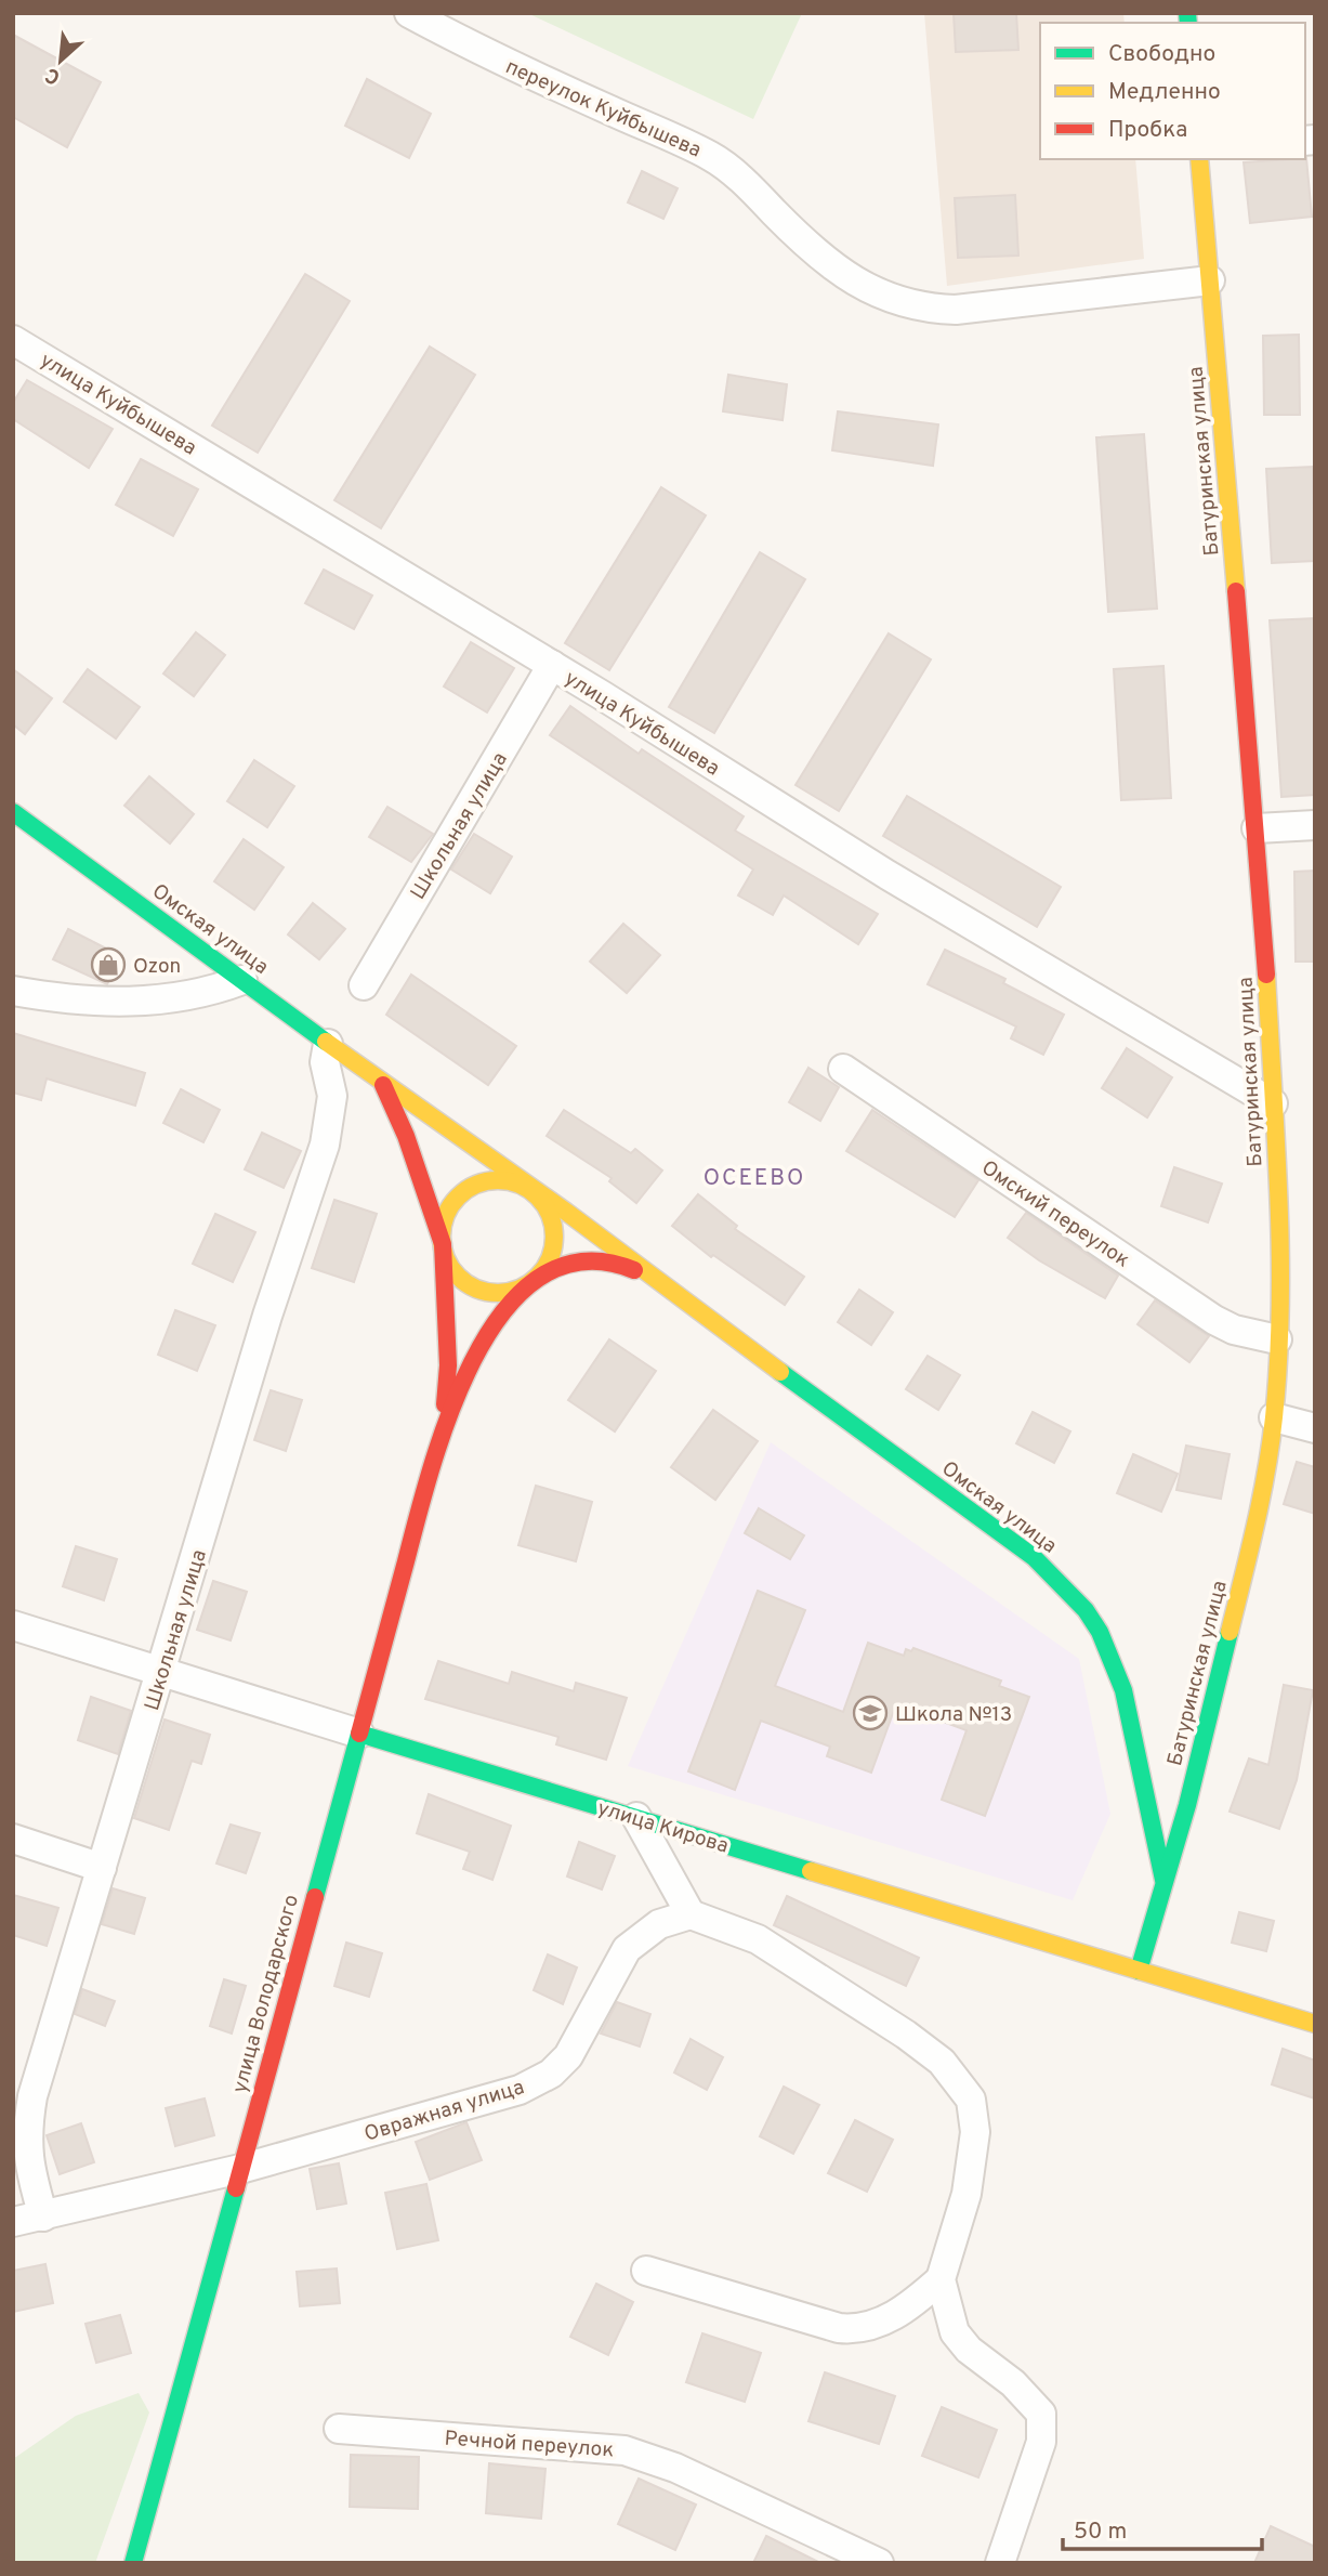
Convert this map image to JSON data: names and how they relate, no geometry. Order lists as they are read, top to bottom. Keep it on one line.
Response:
{"streets":{"main road":["Батуринская улица","Омская улица","улица Кирова","улица Володарского"],"street":["переулок Куйбышева","улица Куйбышева","Школьная улица","Омский переулок","Овражная улица","Речной переулок"]},"crossings":[["переулок Куйбышева","Батуринская улица"],["улица Куйбышева","Батуринская улица"],["улица Куйбышева","Школьная улица"],["Батуринская улица","Омская улица"],["Батуринская улица","Омский переулок"],["Батуринская улица","улица Кирова"],["Школьная улица","Омская улица"],["Школьная улица","улица Кирова"],["Школьная улица","Овражная улица"],["Омская улица","улица Володарского"],["улица Кирова","улица Володарского"],["улица Володарского","Овражная улица"]],"districts":["ОСЕЕВО"],"places":{"shop":["Ozon"],"school or university":["Школа №13"]},"legend":["Свободно","Медленно","Пробка"],"scale_bar":"50 m","north":"bottom left"}
